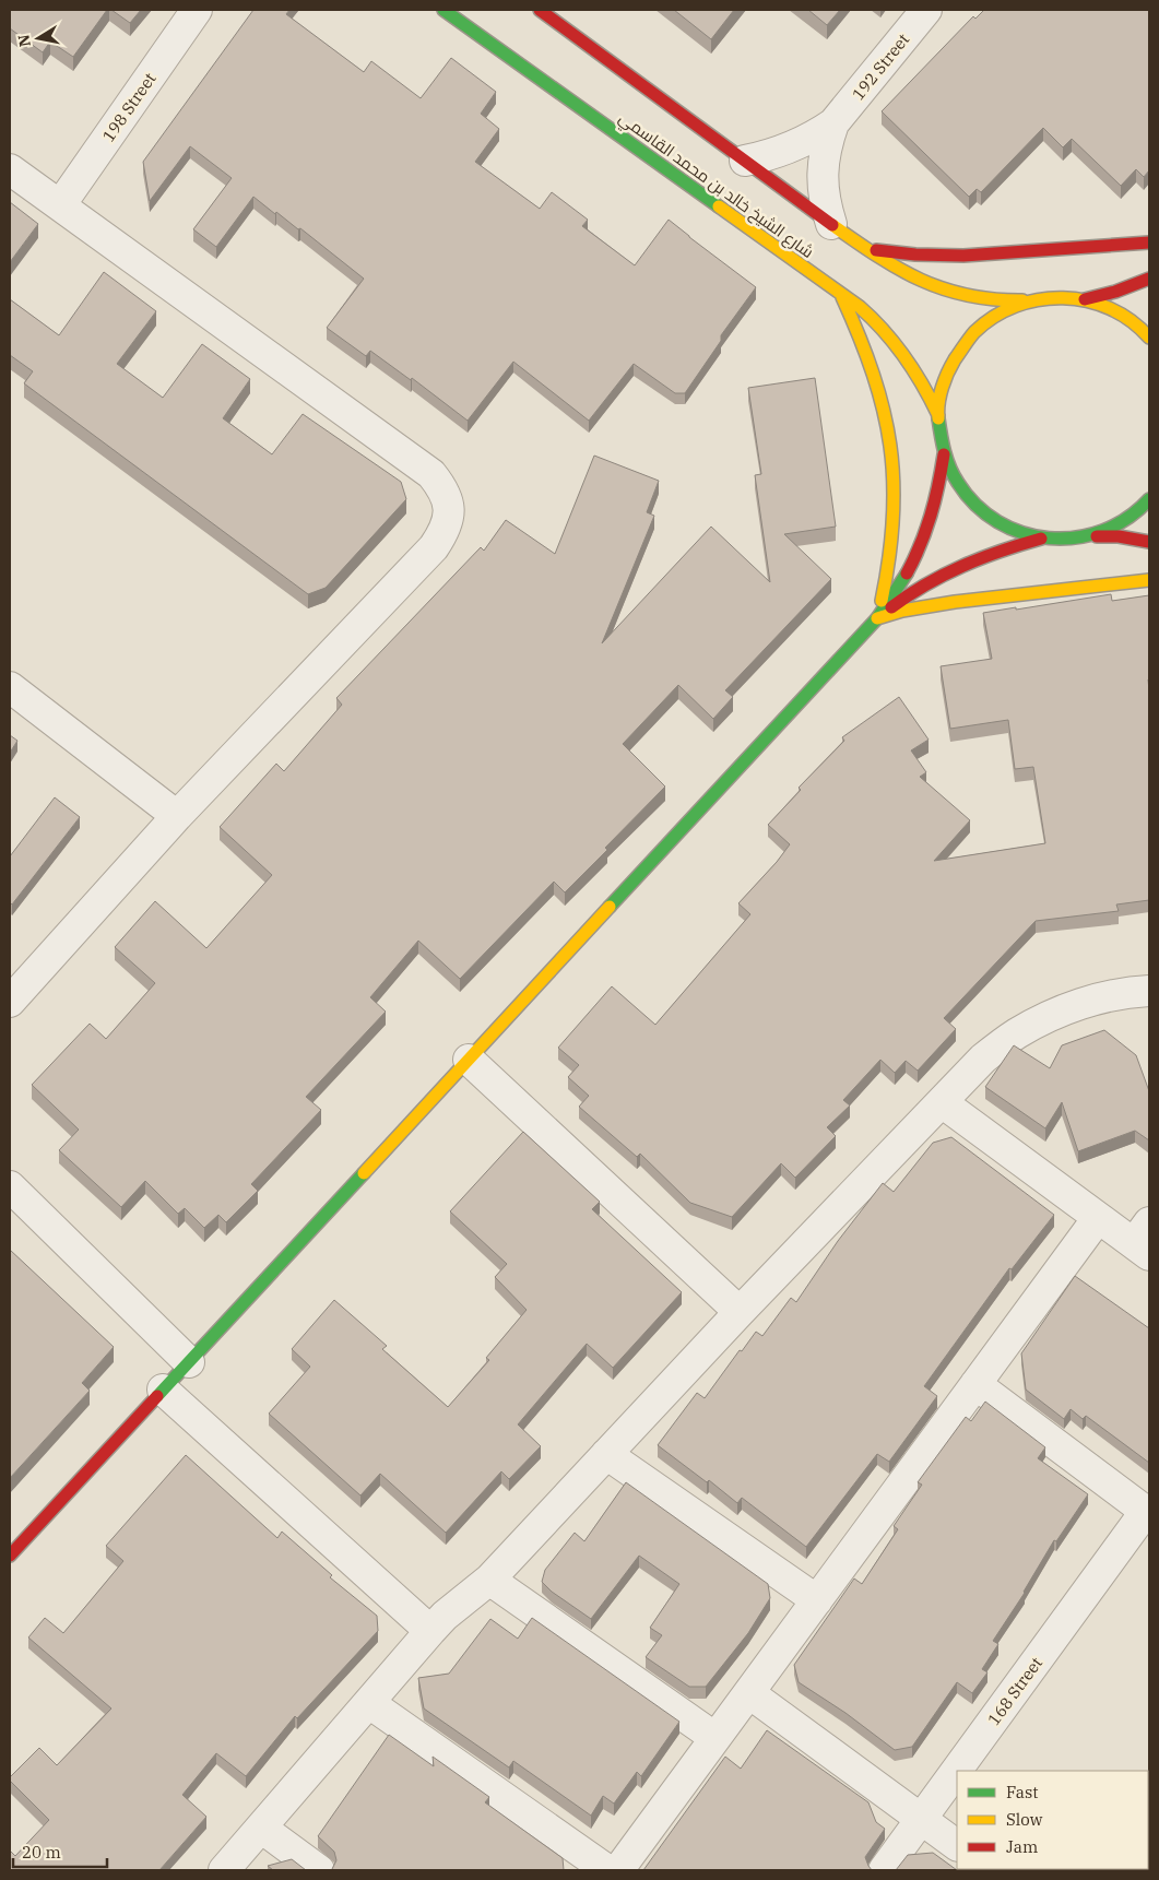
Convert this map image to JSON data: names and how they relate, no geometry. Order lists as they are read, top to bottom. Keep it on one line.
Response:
{"streets":{"main road":["شارع الشيخ خالد بن محمد القاسمي"],"street":["192 Street","198 Street","168 Street"]},"legend":["Fast","Slow","Jam"],"scale_bar":"20 m","north":"left"}
